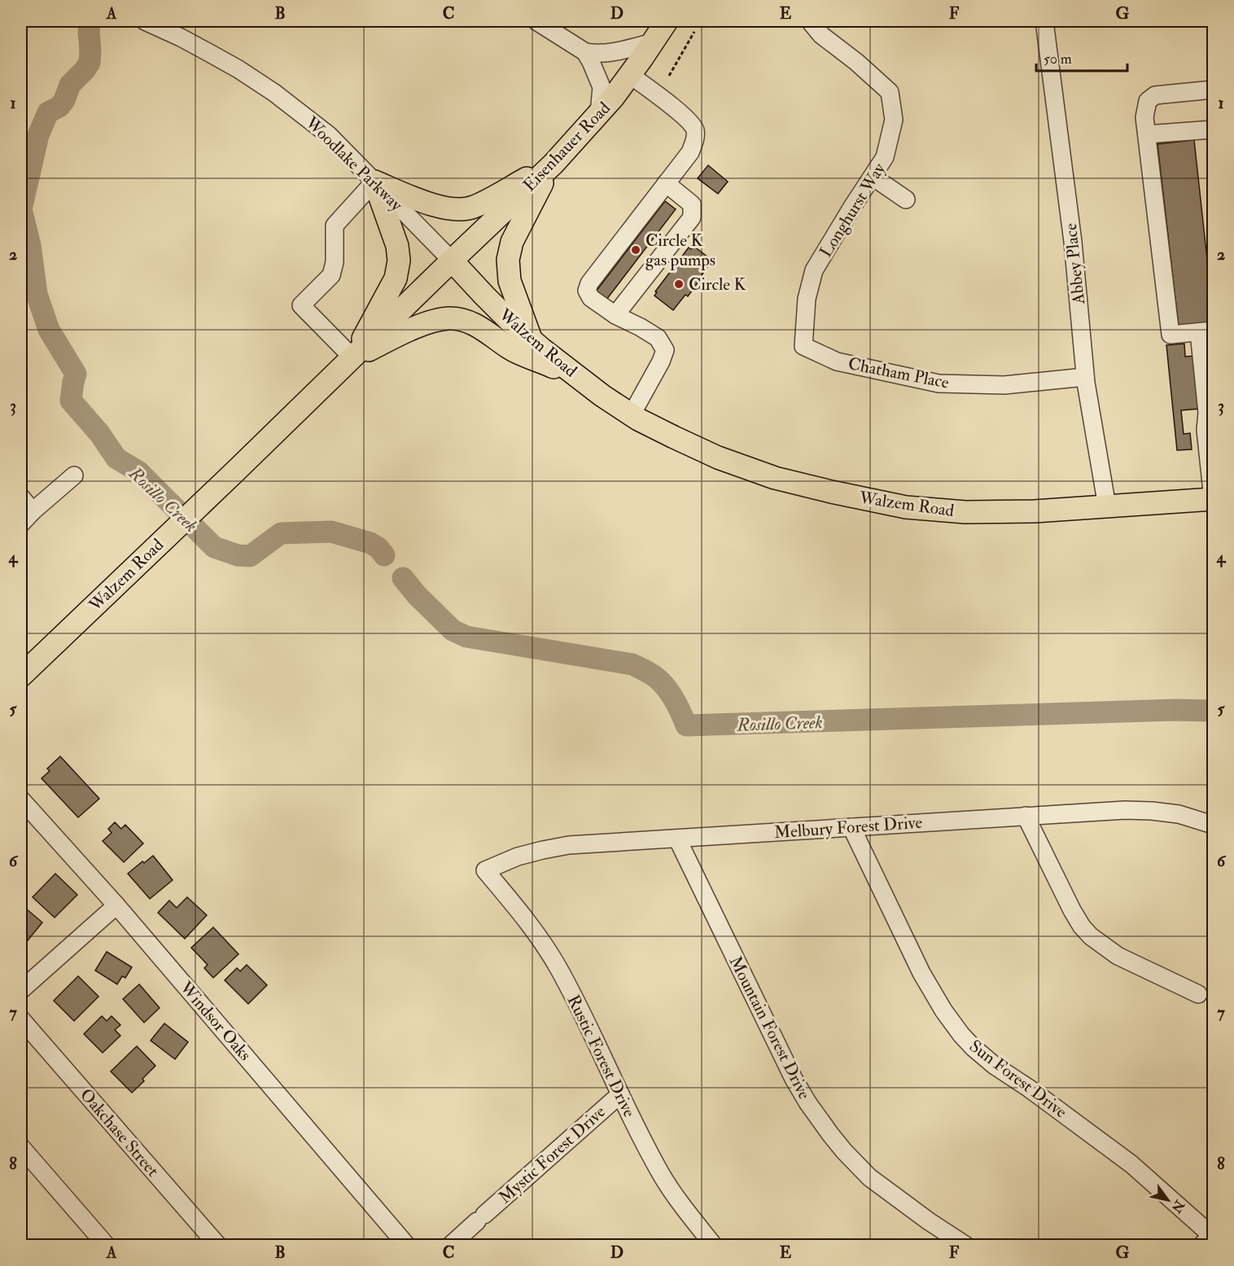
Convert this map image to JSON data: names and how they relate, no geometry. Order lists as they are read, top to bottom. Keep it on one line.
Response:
{"streets":{"main road":["Eisenhauer Road","Walzem Road"],"street":["Woodlake Parkway","Longhurst Way","Abbey Place","Chatham Place","Melbury Forest Drive","Windsor Oaks","Mountain Forest Drive","Rustic Forest Drive","Sun Forest Drive","Oakchase Street","Mystic Forest Drive"]},"crossings":[["Eisenhauer Road","Woodlake Parkway"],["Eisenhauer Road","Walzem Road"],["Woodlake Parkway","Walzem Road"],["Longhurst Way","Chatham Place"],["Abbey Place","Walzem Road"],["Abbey Place","Chatham Place"],["Melbury Forest Drive","Mountain Forest Drive"],["Melbury Forest Drive","Rustic Forest Drive"],["Melbury Forest Drive","Sun Forest Drive"],["Rustic Forest Drive","Mystic Forest Drive"]],"water":["Rosillo Creek"],"places":["Circle K gas pumps","Circle K"],"scale_bar":"50 m","north":"bottom right","grid":{"columns":["A","B","C","D","E","F","G"],"rows":["1","2","3","4","5","6","7","8"]}}
